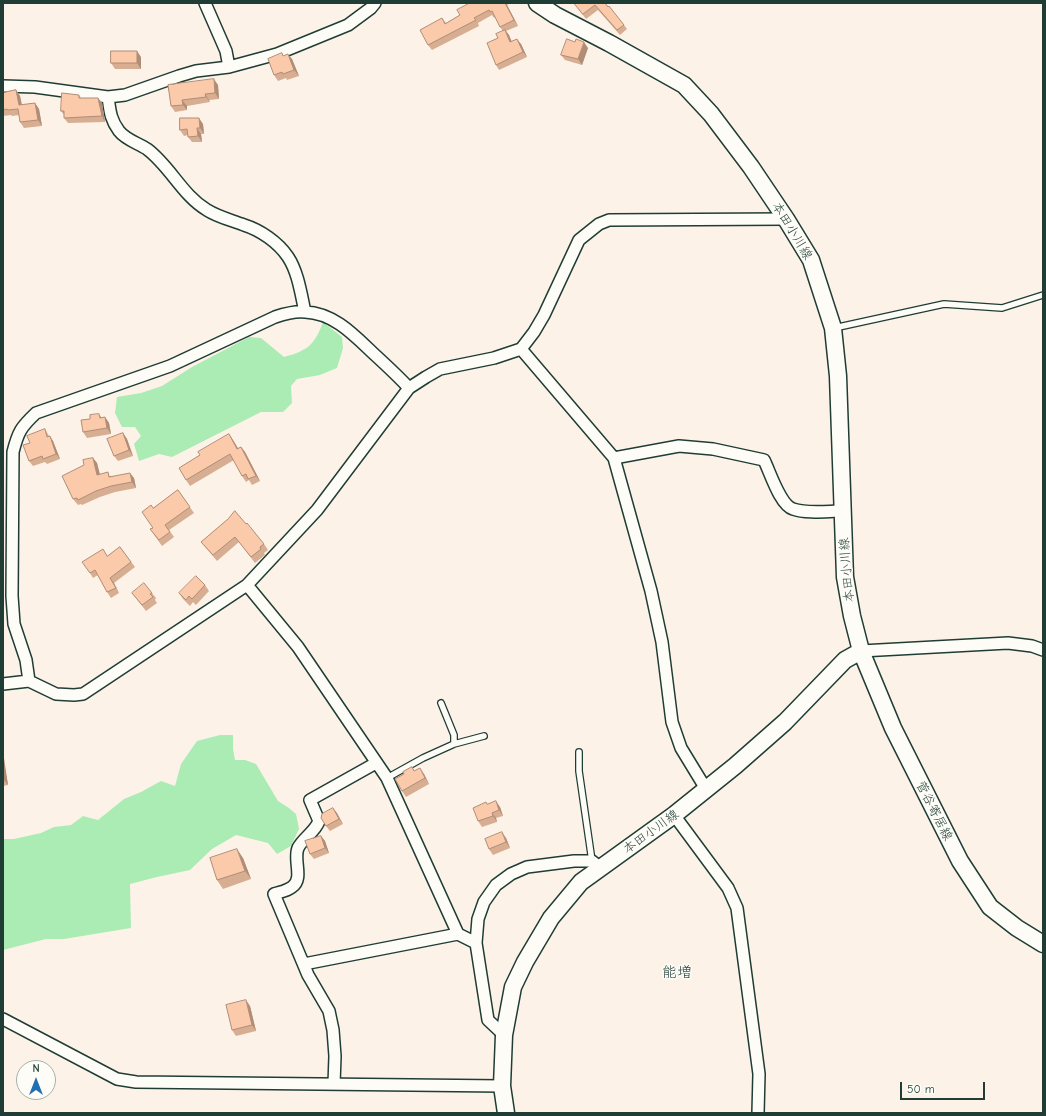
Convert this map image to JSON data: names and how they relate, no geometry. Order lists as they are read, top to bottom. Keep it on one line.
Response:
{"streets":{"main road":["本田小川線","菅谷寄居線"]},"crossings":[["本田小川線","菅谷寄居線"]],"districts":["能増"],"scale_bar":"50 m","north":"top"}
